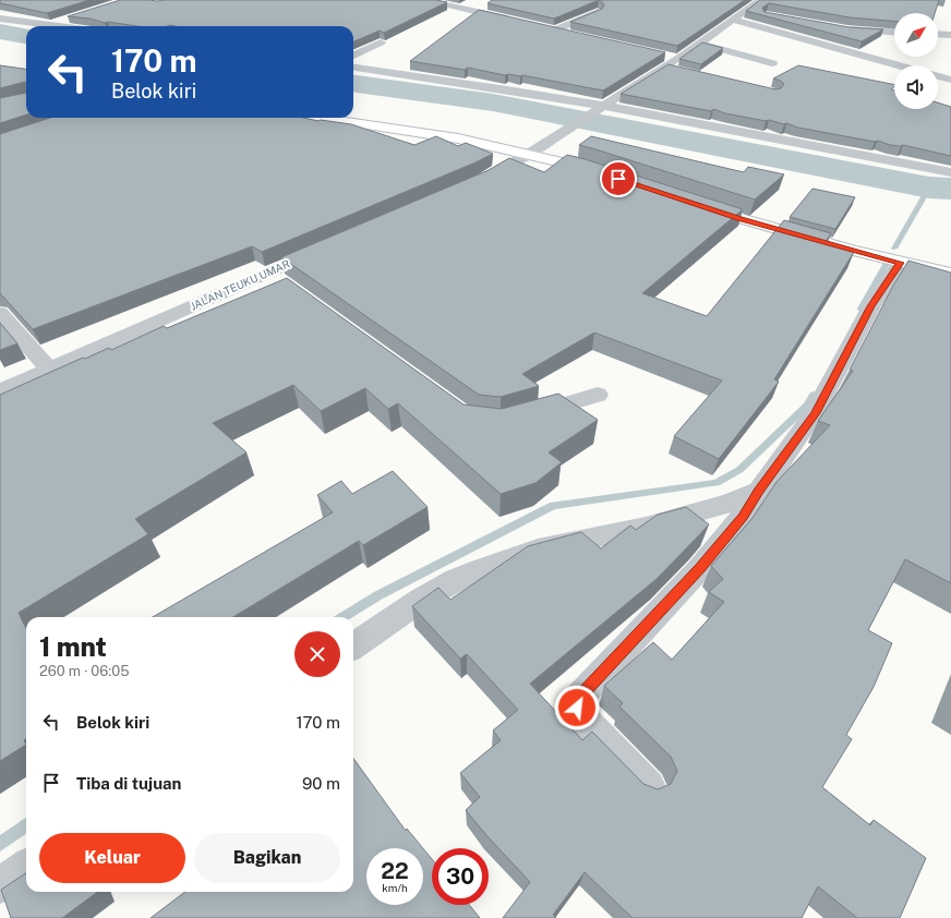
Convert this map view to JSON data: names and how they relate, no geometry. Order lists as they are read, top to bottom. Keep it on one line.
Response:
{"streets":{"street":["JALAN TEUKU UMAR"]},"north":"top right","page":{"turn":["170 m","Belok kiri"],"heading":["1 mnt","260 m · 06:05"],"list":[{"name":"Belok kiri","value":"170 m"},{"name":"Tiba di tujuan","value":"90 m"}],"buttons":["Keluar","Bagikan"],"speed":"22 km/h","limit":"30"}}
